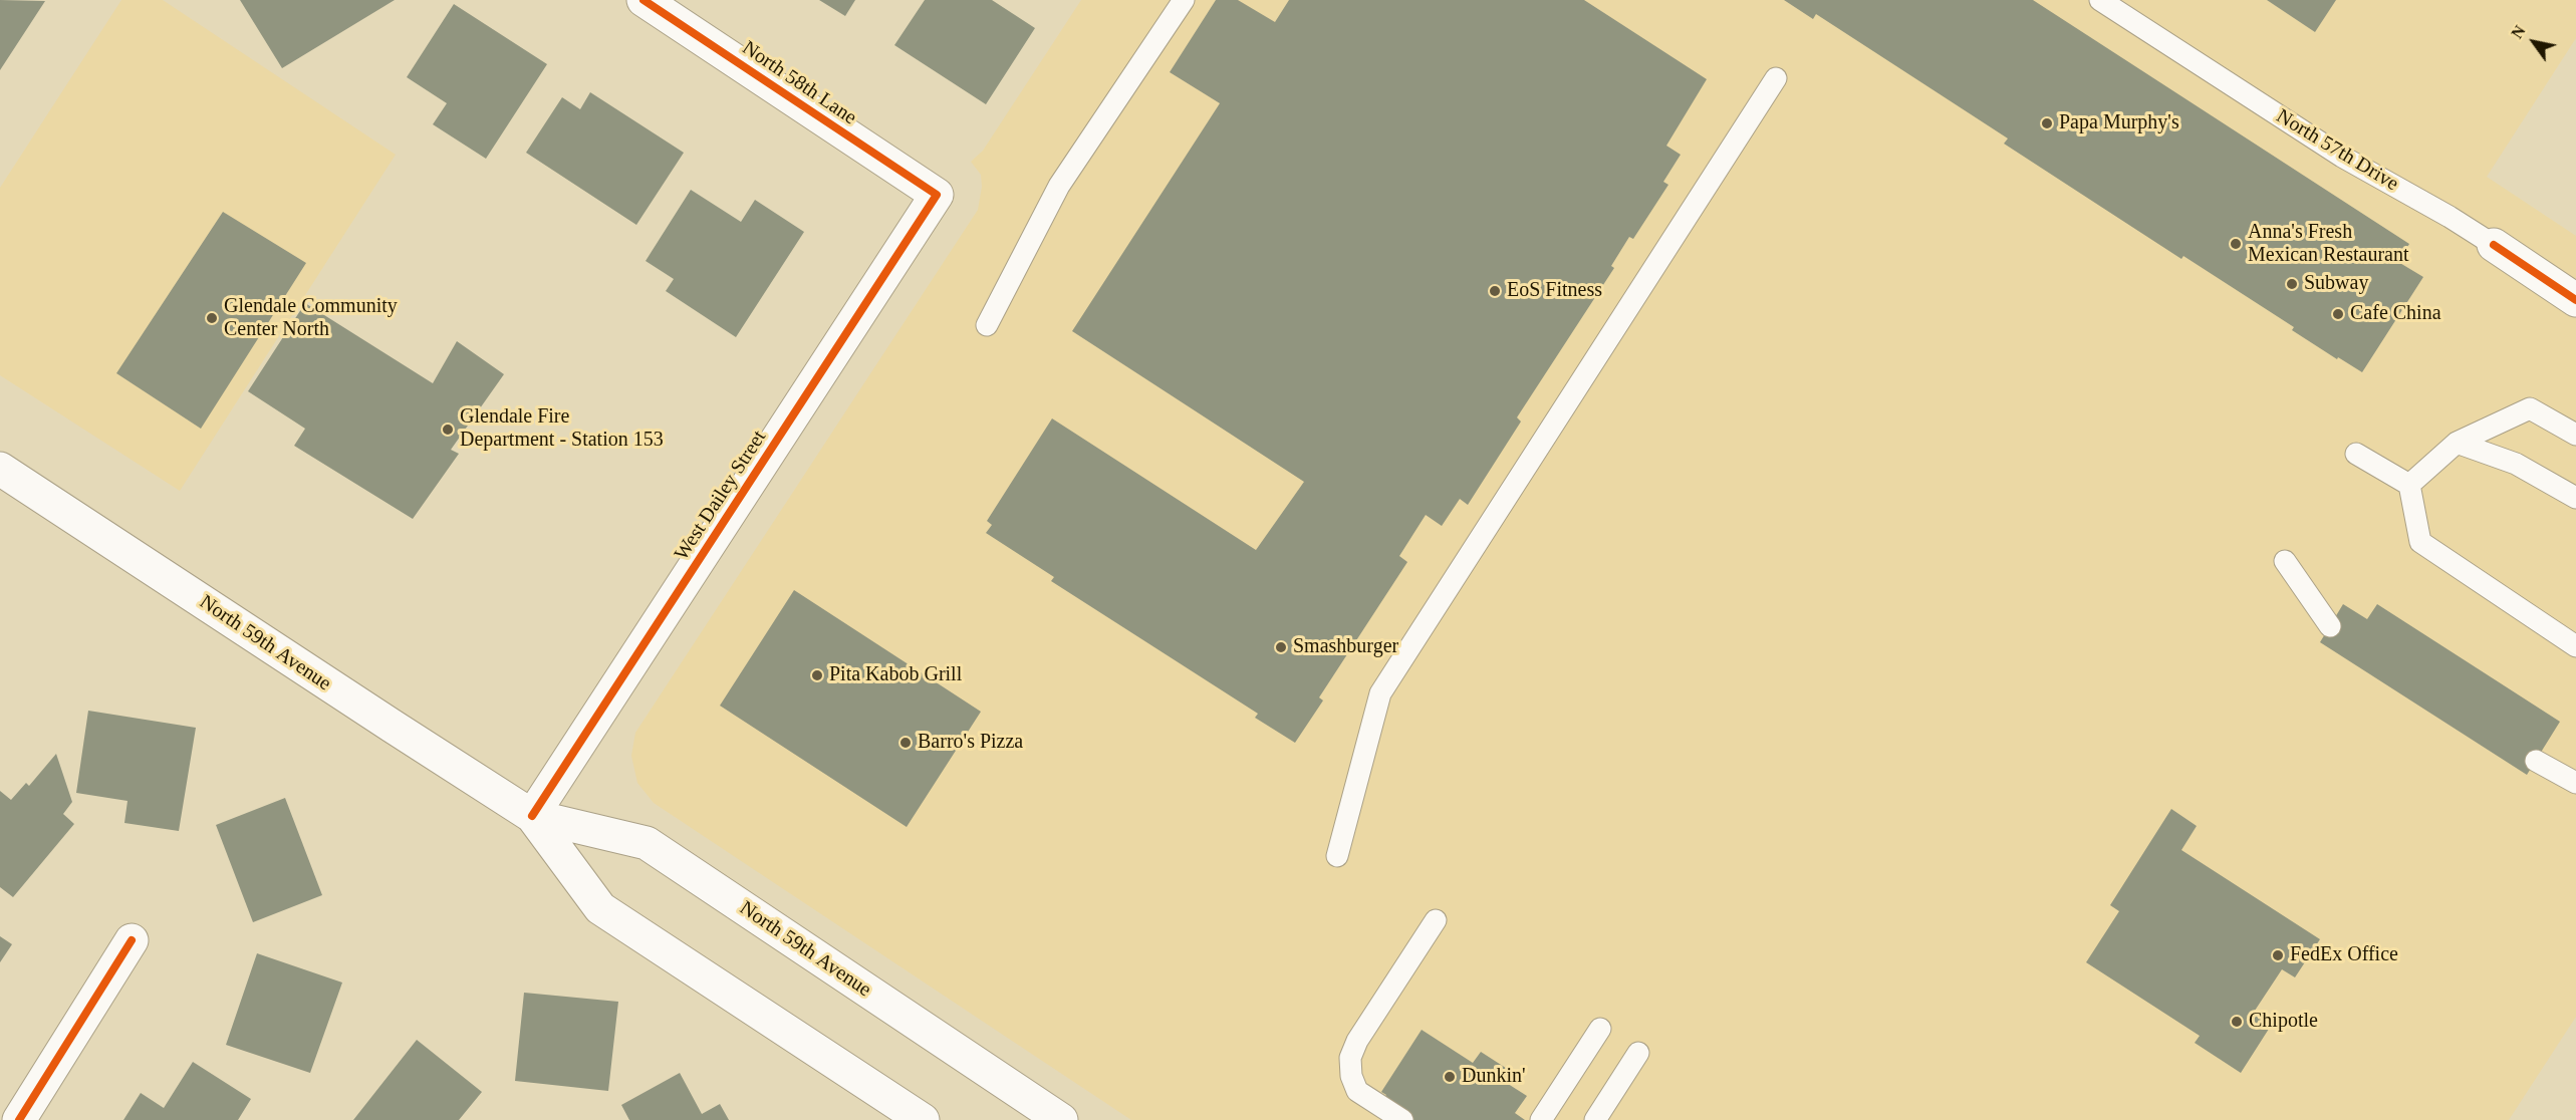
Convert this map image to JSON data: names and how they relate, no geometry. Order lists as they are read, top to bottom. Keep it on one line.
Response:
{"streets":{"main road":["North 58th Lane","North 57th Drive","West Dailey Street","North 59th Avenue"]},"crossings":[["North 58th Lane","West Dailey Street"],["West Dailey Street","North 59th Avenue"]],"places":["Papa Murphy's","Anna's Fresh Mexican Restaurant","Subway","EoS Fitness","Cafe China","Glendale Community Center North","Glendale Fire Department - Station 153","Smashburger","Pita Kabob Grill","Barro's Pizza","FedEx Office","Chipotle","Dunkin'"],"north":"top left"}
